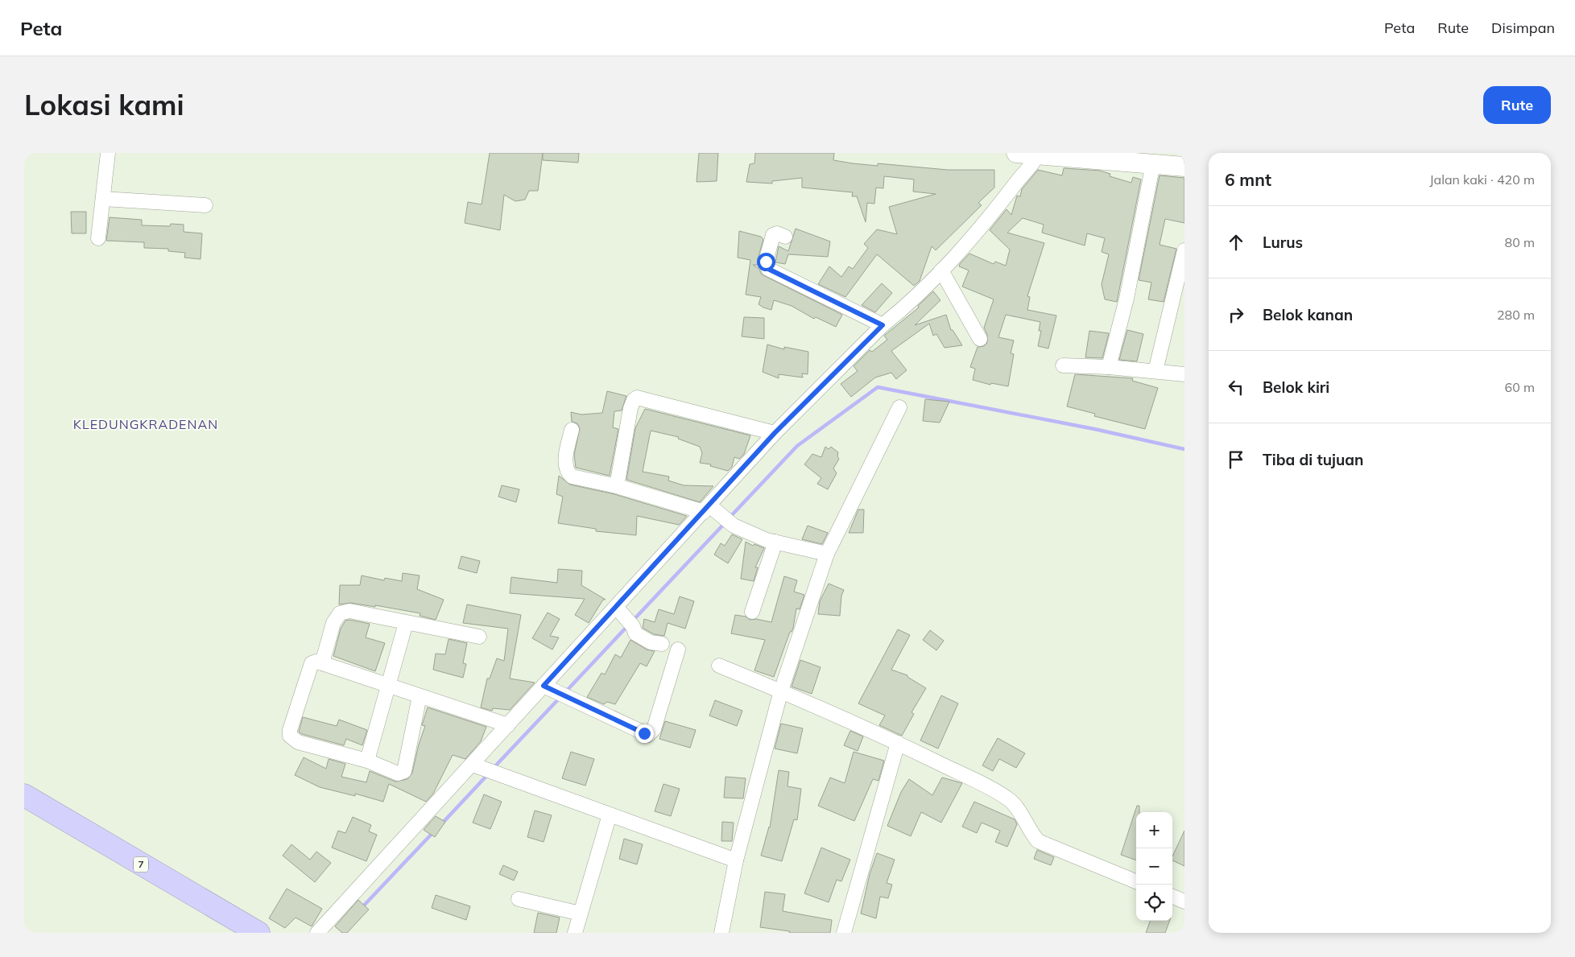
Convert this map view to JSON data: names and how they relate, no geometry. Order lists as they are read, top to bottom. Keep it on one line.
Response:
{"streets":{"highway":["7"]},"districts":["KLEDUNGKRADENAN"],"page":{"header":"Peta","nav":["Peta","Rute","Disimpan"],"buttons":"Rute","title":"Lokasi kami","heading":["6 mnt","Jalan kaki · 420 m"],"list":[["Lurus","80 m"],["Belok kanan","280 m"],["Belok kiri","60 m"],"Tiba di tujuan"],"map_buttons":["+","−"]}}
